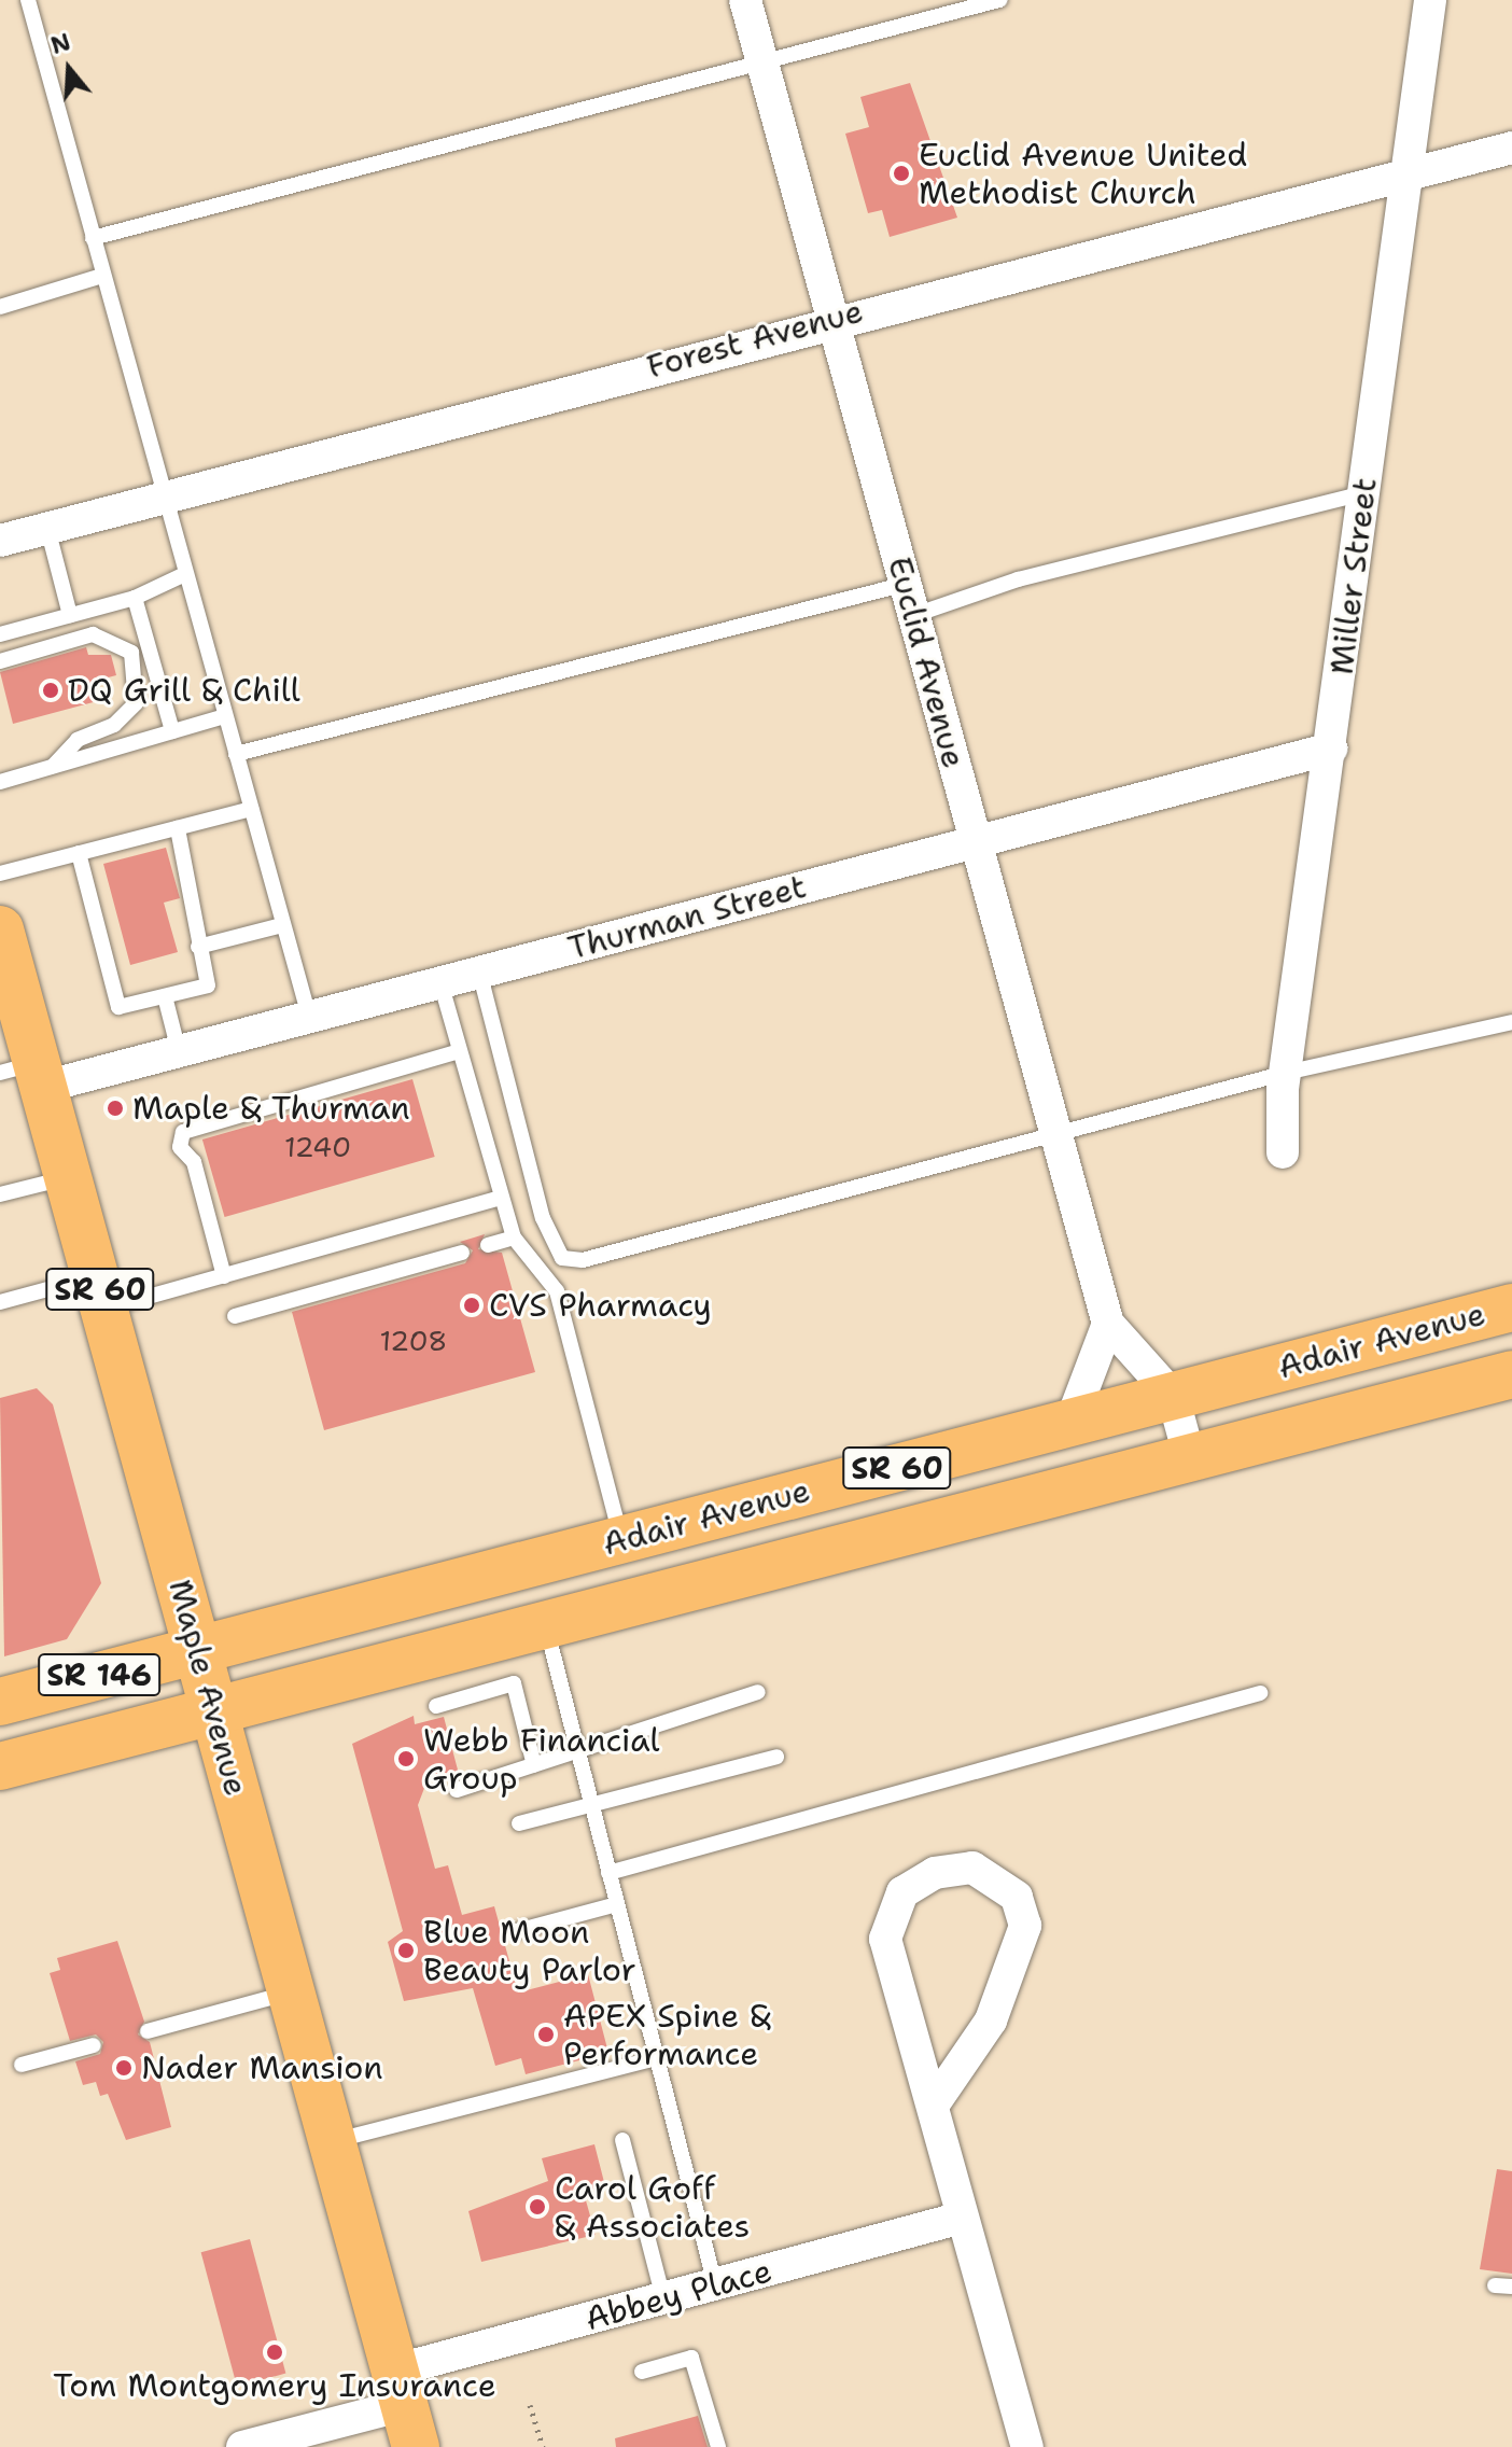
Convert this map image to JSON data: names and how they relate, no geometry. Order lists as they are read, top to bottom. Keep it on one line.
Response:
{"streets":{"main road":["SR 60","Adair Avenue","SR 146","Maple Avenue"],"street":["Forest Avenue","Miller Street","Euclid Avenue","Thurman Street","Abbey Place"]},"crossings":[["Forest Avenue","Miller Street"],["Forest Avenue","Euclid Avenue"],["Miller Street","Thurman Street"],["Euclid Avenue","Thurman Street"],["Euclid Avenue","Adair Avenue"],["Thurman Street","Maple Avenue"],["Adair Avenue","Maple Avenue"],["Maple Avenue","Abbey Place"]],"places":["Euclid Avenue United Methodist Church","DQ Grill & Chill","Maple & Thurman","CVS Pharmacy","Webb Financial Group","Blue Moon Beauty Parlor","APEX Spine & Performance","Nader Mansion","Carol Goff & Associates","Tom Montgomery Insurance"],"house_numbers":["1240","1208"],"north":"top"}
